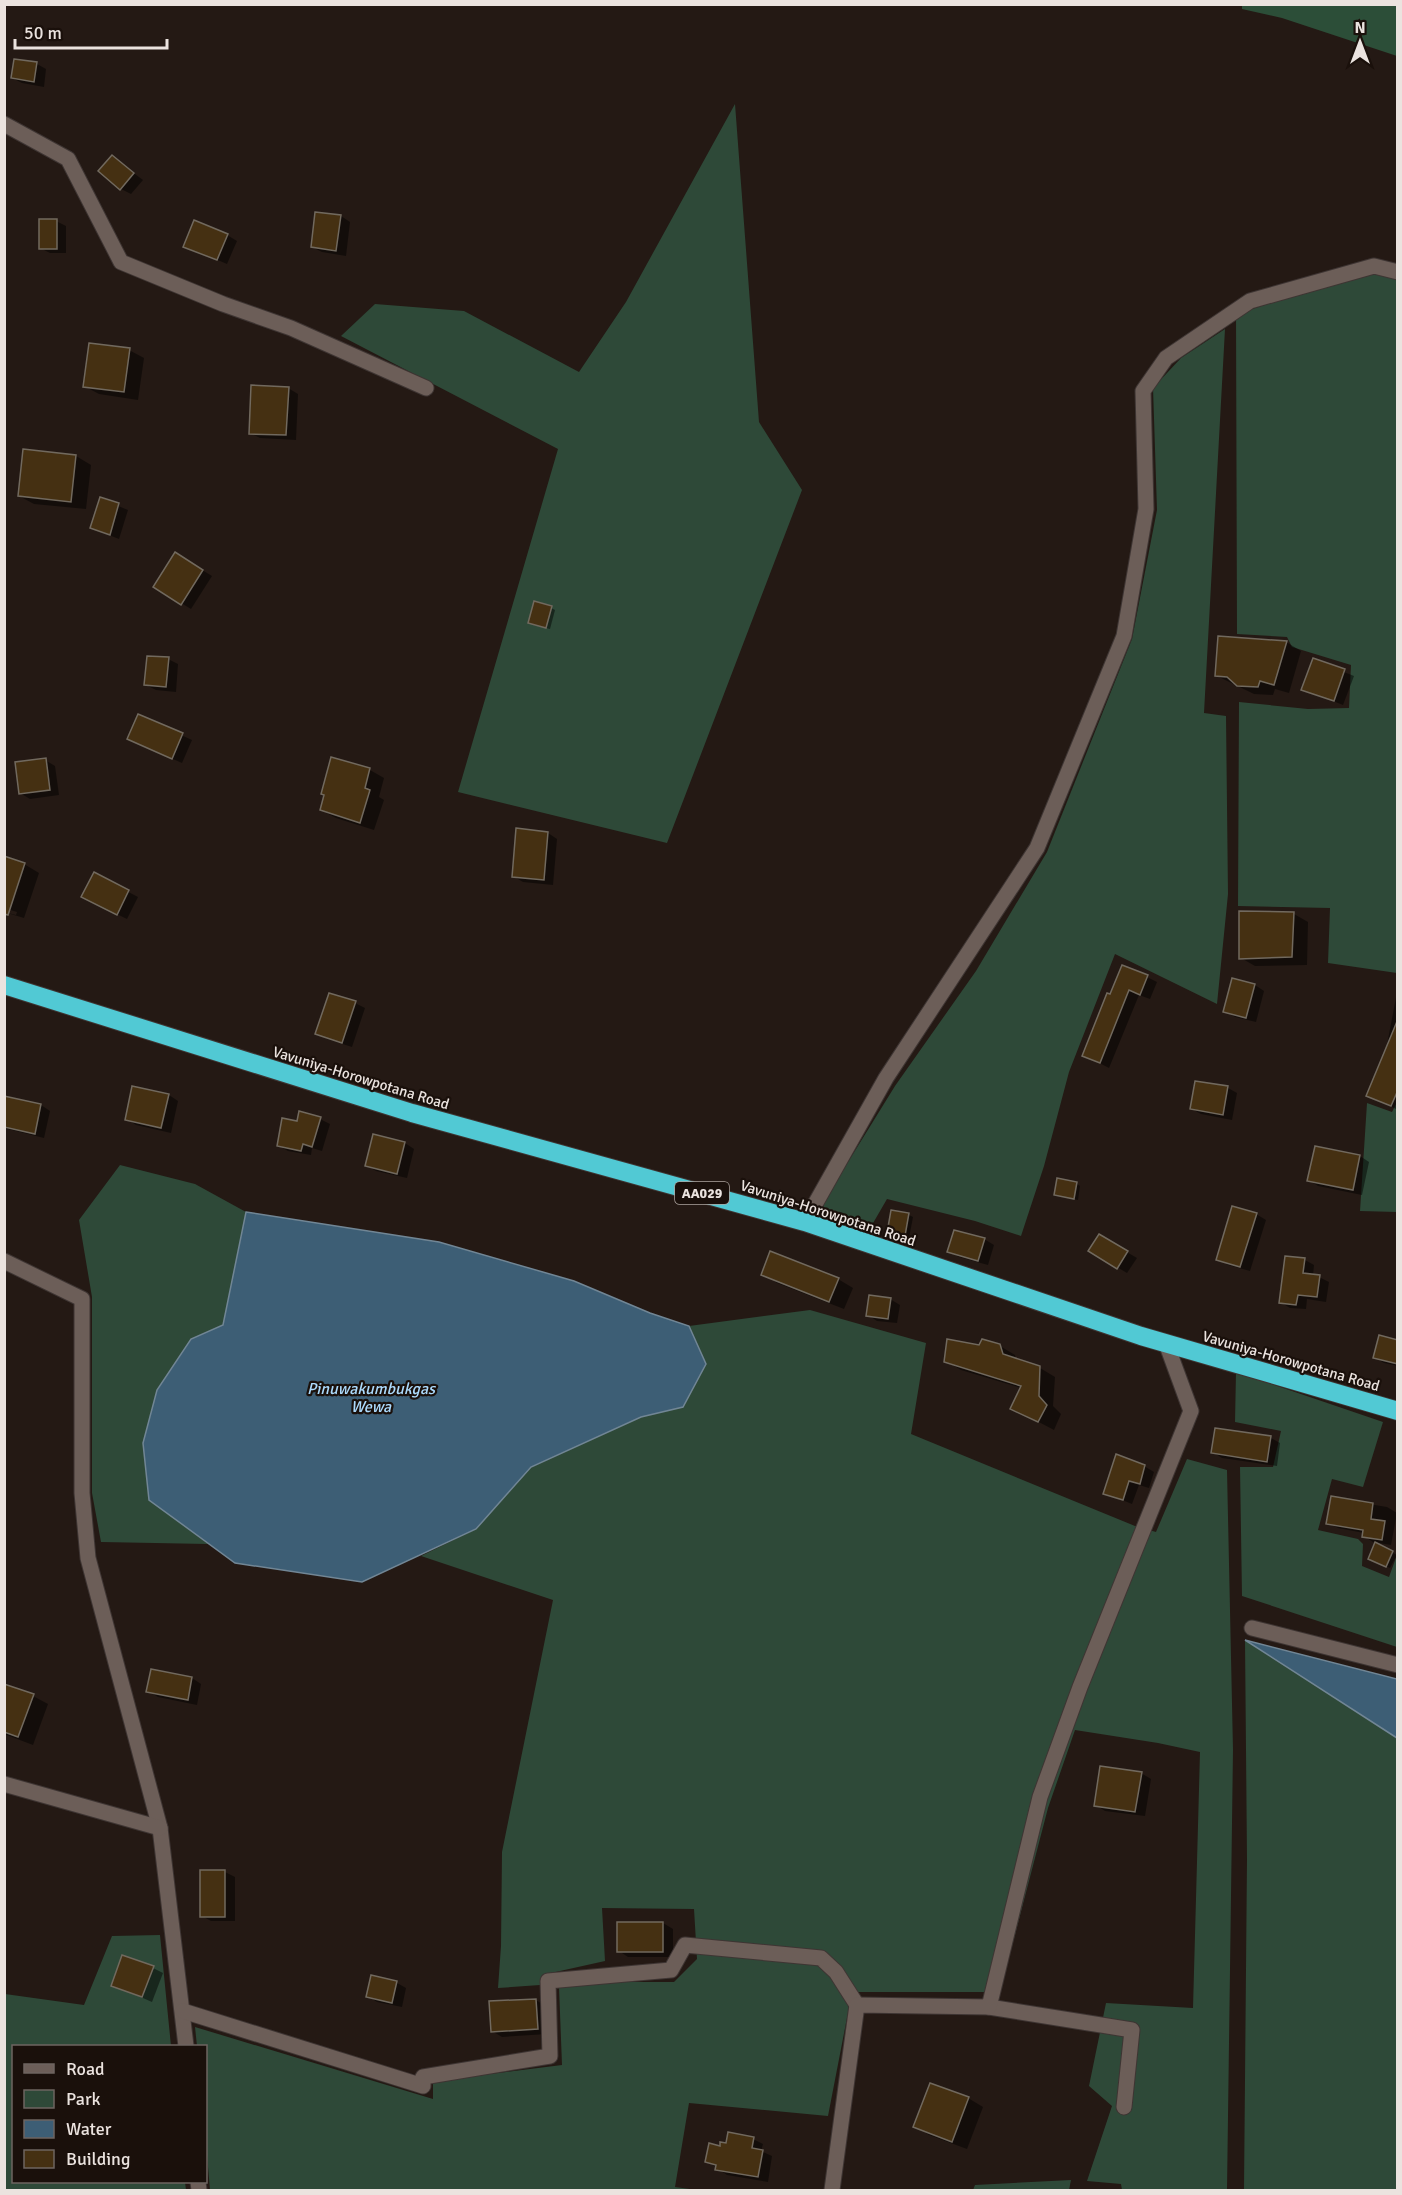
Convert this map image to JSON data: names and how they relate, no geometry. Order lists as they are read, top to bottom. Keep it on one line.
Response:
{"streets":{"highway":["Vavuniya-Horowpotana Road","AA029"]},"water":["Pinuwakumbukgas Wewa"],"legend":["Road","Park","Water","Building"],"scale_bar":"50 m","north":"top"}
